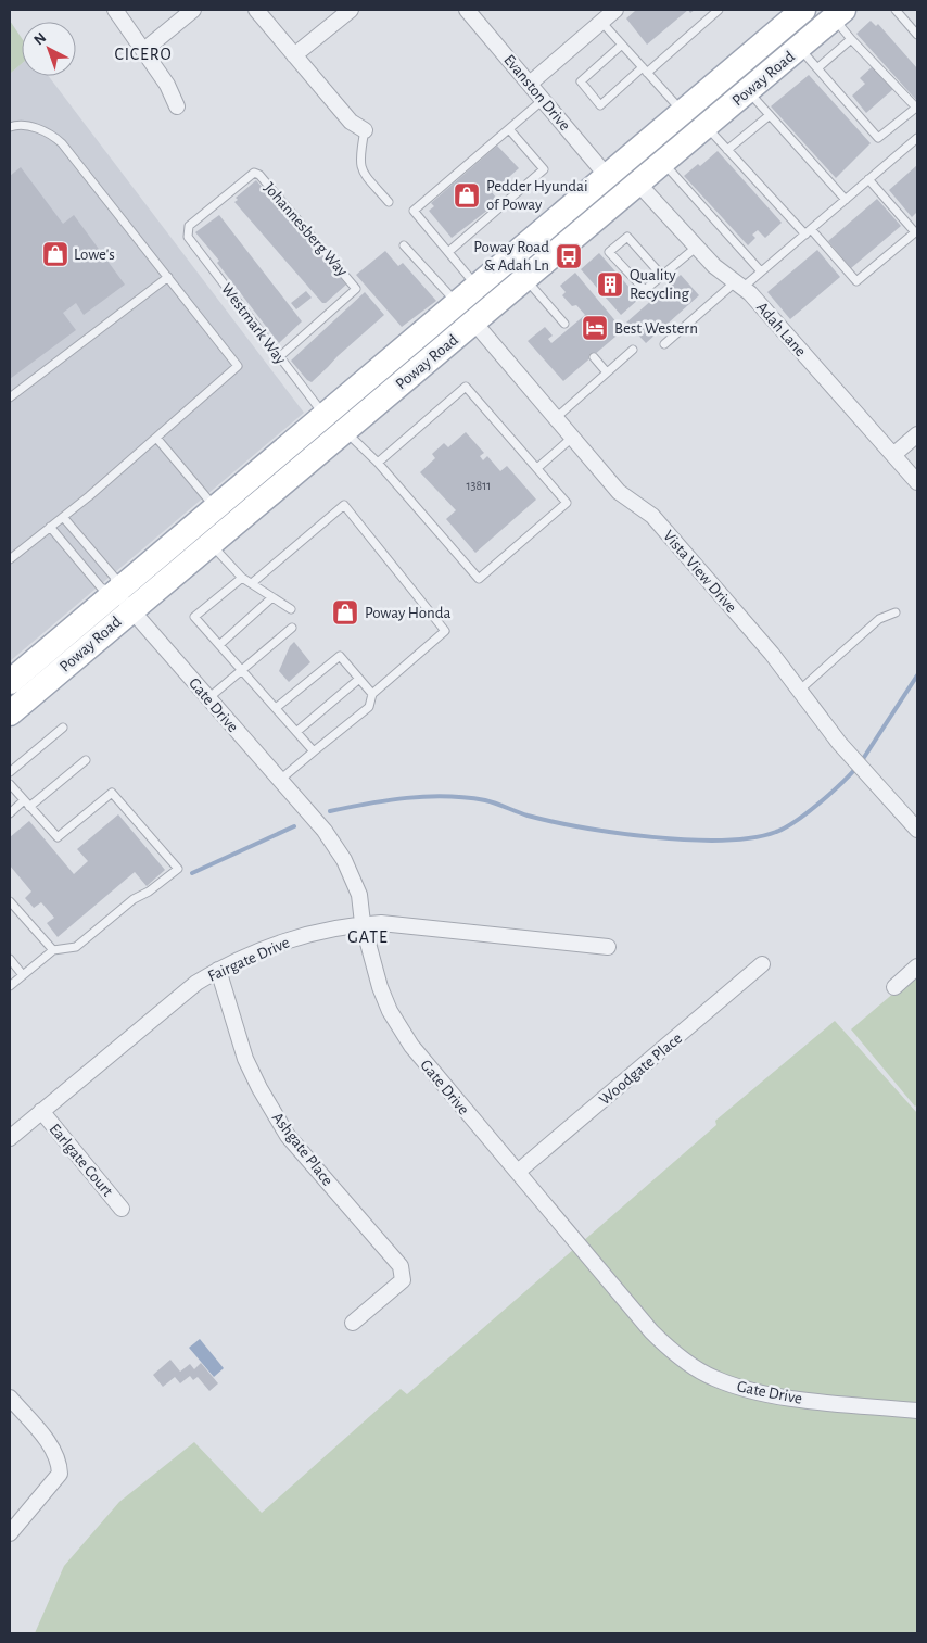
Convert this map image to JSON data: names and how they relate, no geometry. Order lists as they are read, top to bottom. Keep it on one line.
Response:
{"streets":{"main road":["Poway Road"],"street":["Evanston Drive","Adah Lane","Vista View Drive","Gate Drive","Fairgate Drive","Woodgate Place","Ashgate Place","Earlgate Court"],"lane":["Johannesberg Way","Westmark Way"]},"crossings":[["Poway Road","Evanston Drive"],["Poway Road","Westmark Way"],["Poway Road","Adah Lane"],["Poway Road","Vista View Drive"],["Poway Road","Gate Drive"],["Johannesberg Way","Westmark Way"],["Gate Drive","Fairgate Drive"],["Gate Drive","Woodgate Place"],["Fairgate Drive","Ashgate Place"],["Fairgate Drive","Earlgate Court"]],"districts":["CICERO","GATE"],"places":{"shop":["Pedder Hyundai of Poway","Lowe's","Poway Honda"],"bus stop":["Poway Road & Adah Ln"],"building":["Quality Recycling"],"hotel":["Best Western"]},"house_numbers":["13811"],"north":"top left"}
